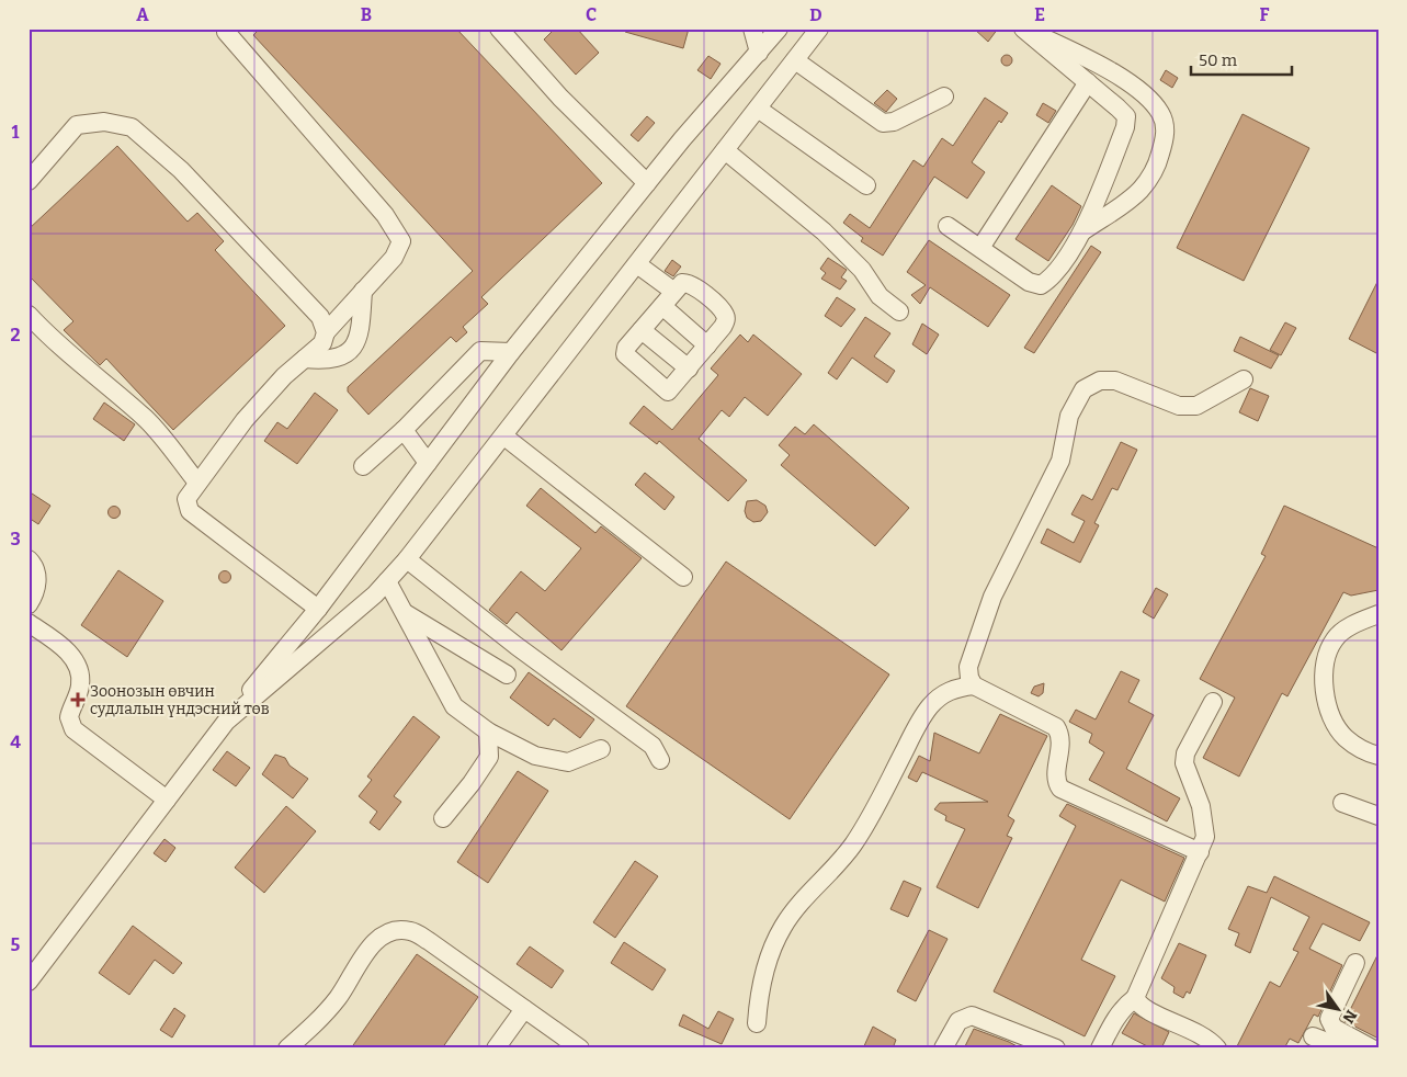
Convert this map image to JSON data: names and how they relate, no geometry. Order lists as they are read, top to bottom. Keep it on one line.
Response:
{"places":{"health":["Зоонозын өвчин судлалын үндэсний төв"]},"scale_bar":"50 m","north":"bottom right","grid":{"columns":["A","B","C","D","E","F"],"rows":["1","2","3","4","5"]}}
